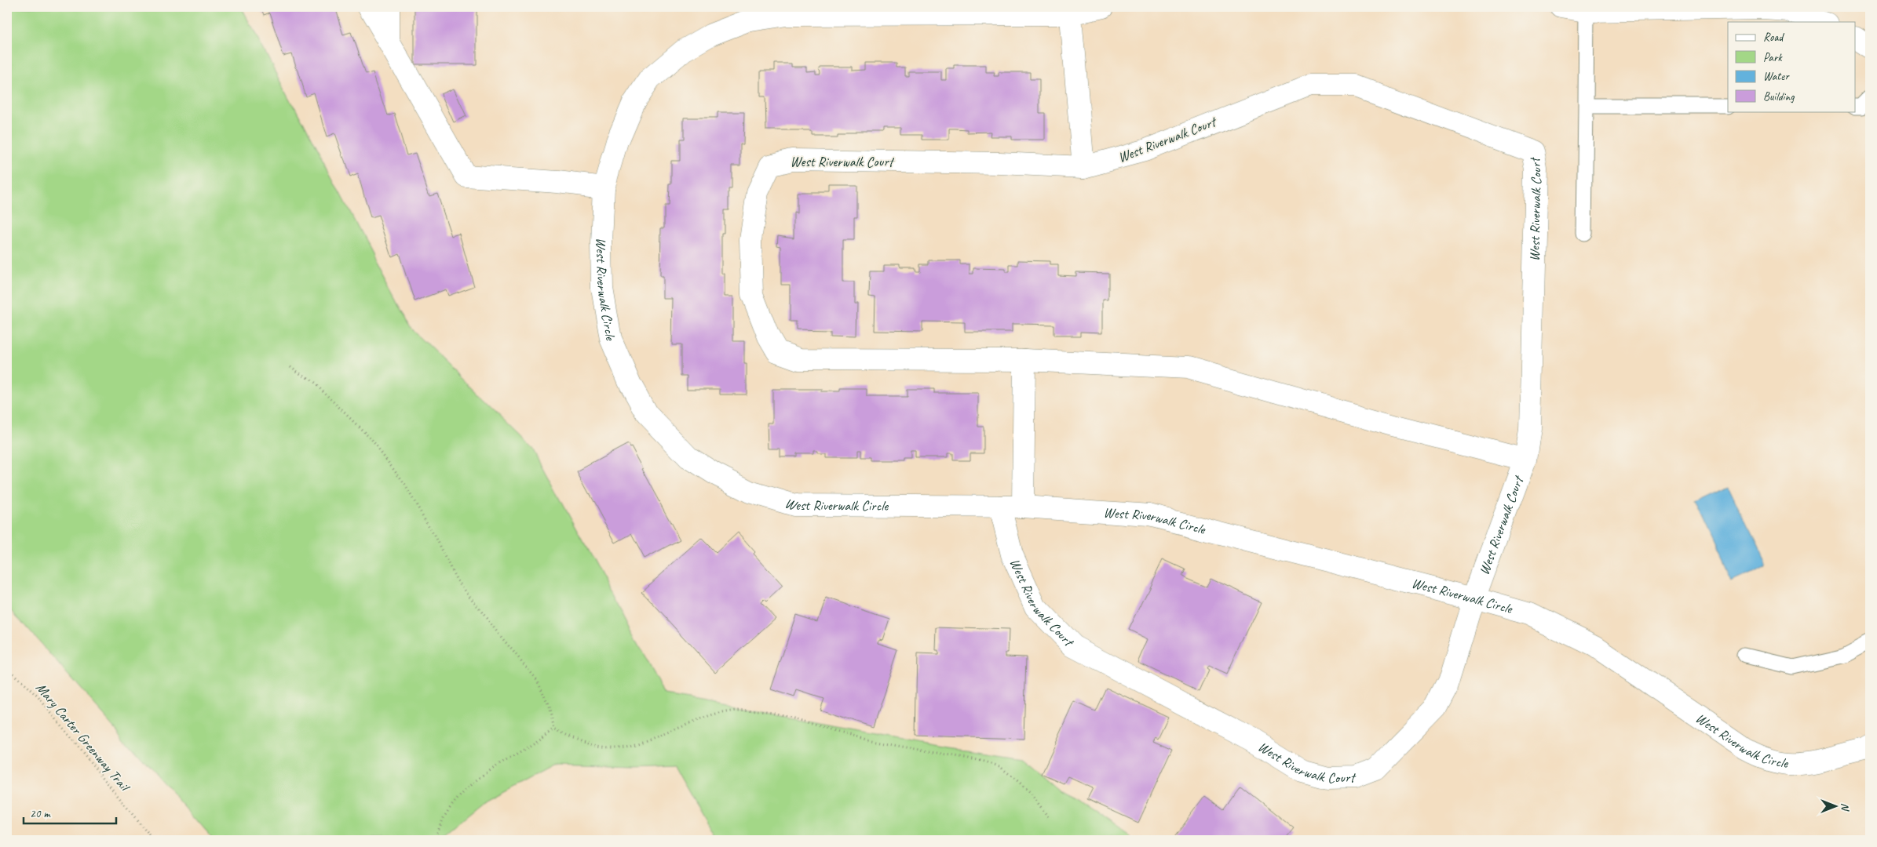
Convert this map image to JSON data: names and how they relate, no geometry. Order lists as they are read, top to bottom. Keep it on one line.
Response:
{"streets":{"street":["West Riverwalk Court","West Riverwalk Circle"],"path":["Mary Carter Greenway Trail"]},"crossings":[["West Riverwalk Court","West Riverwalk Circle"]],"legend":["Road","Park","Water","Building"],"scale_bar":"20 m","north":"right"}
